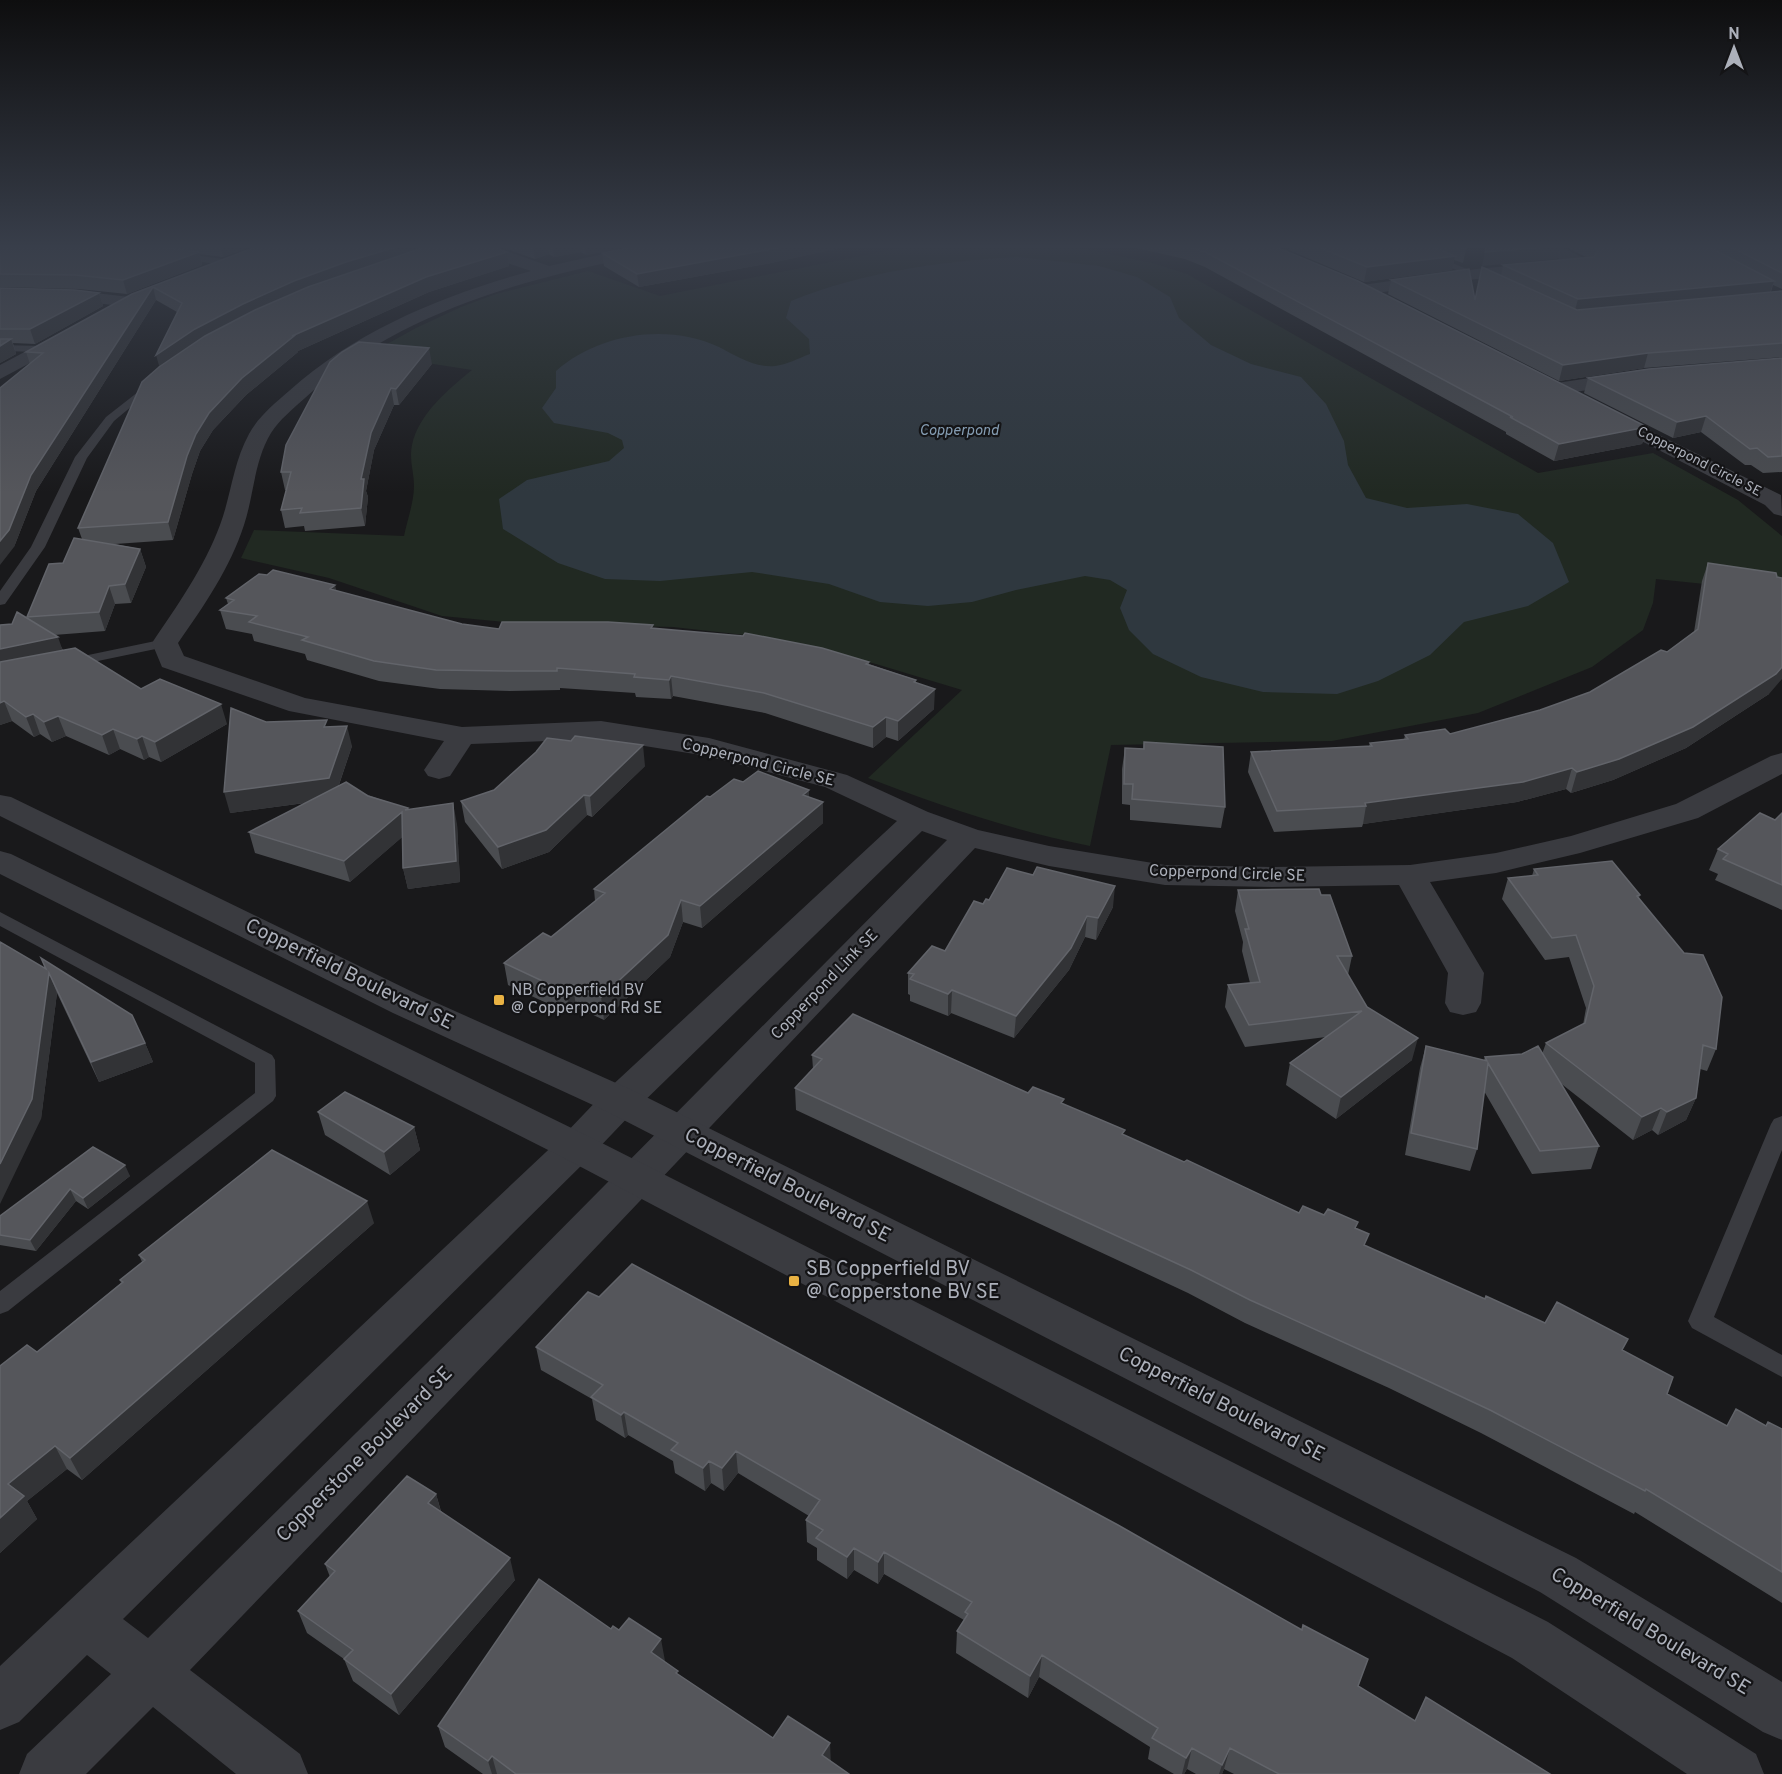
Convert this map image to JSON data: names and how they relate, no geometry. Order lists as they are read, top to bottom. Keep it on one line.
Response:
{"streets":{"street":["Copperpond Circle SE","Copperfield Boulevard SE","Copperpond Link SE","Copperstone Boulevard SE"]},"crossings":[["Copperpond Circle SE","Copperpond Link SE"],["Copperfield Boulevard SE","Copperpond Link SE"],["Copperfield Boulevard SE","Copperstone Boulevard SE"],["Copperpond Link SE","Copperstone Boulevard SE"]],"water":["Copperpond"],"places":{"transit":["NB Copperfield BV @ Copperpond Rd SE","SB Copperfield BV @ Copperstone BV SE"]},"north":"top"}
